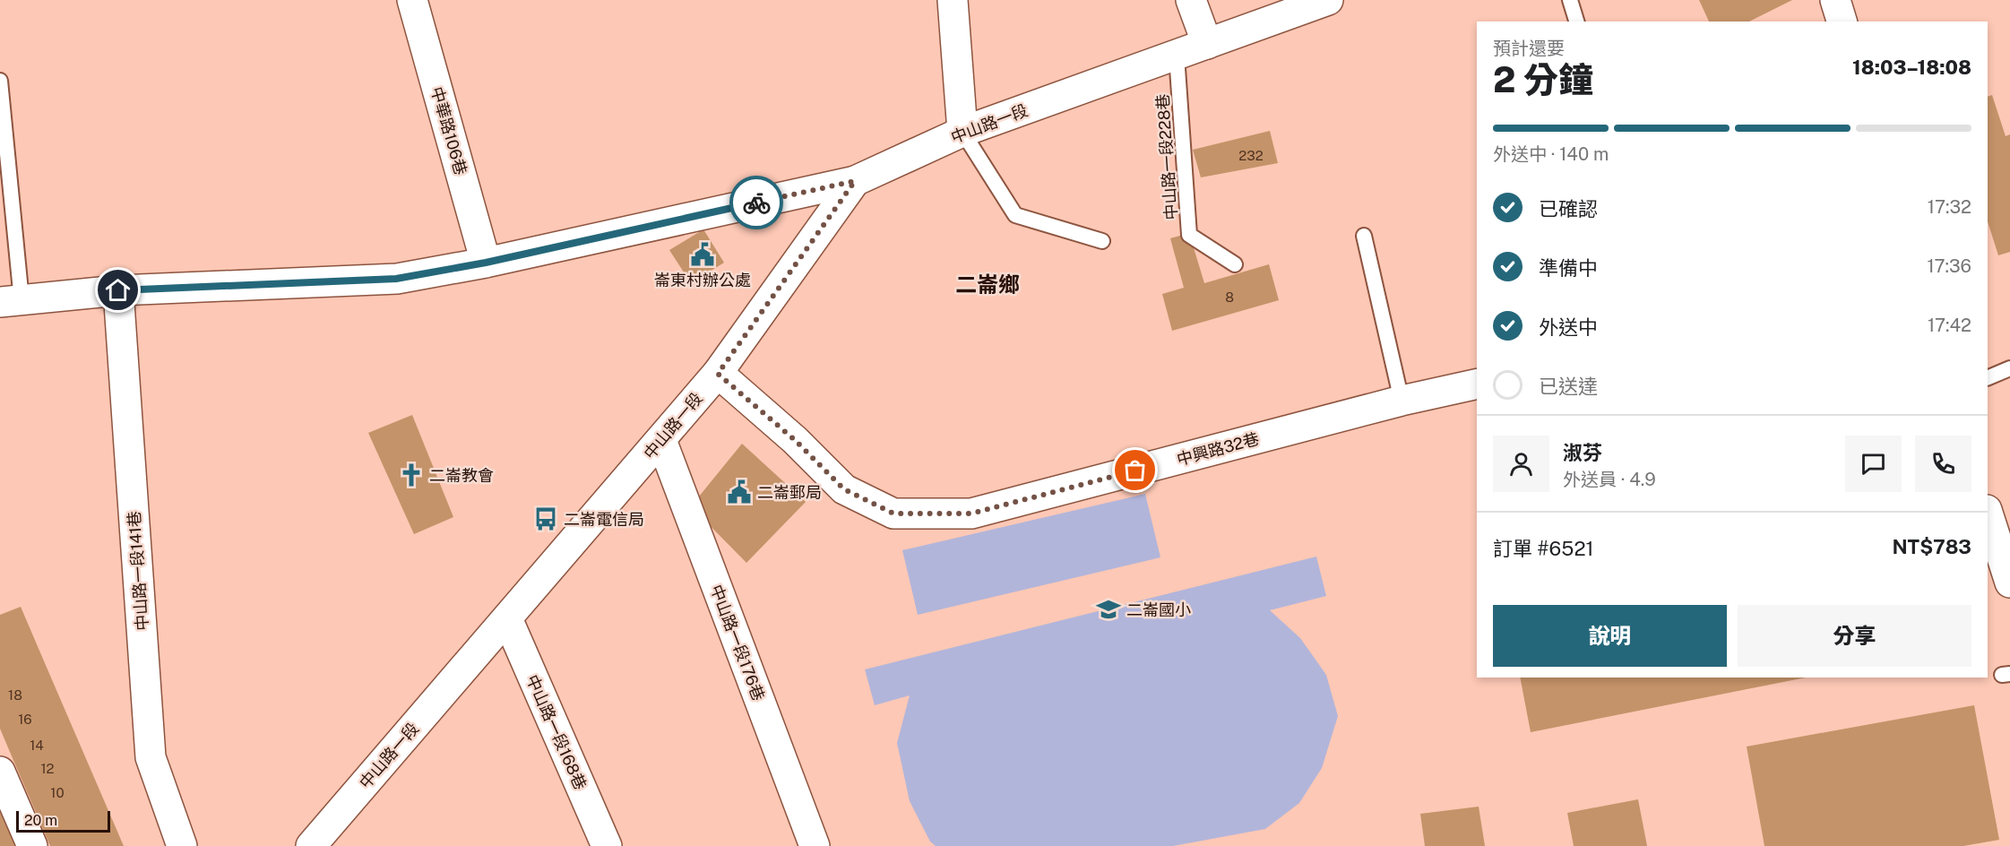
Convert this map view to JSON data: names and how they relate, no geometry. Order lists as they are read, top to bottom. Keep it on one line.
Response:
{"streets":{"street":["中山路一段","中華路106巷","中興路32巷","中山路一段141巷","中山路一段176巷","中山路一段168巷"],"lane":["中山路一段228巷"]},"crossings":[["中山路一段","中山路一段228巷"],["中山路一段","中興路32巷"],["中山路一段","中山路一段176巷"],["中山路一段","中山路一段168巷"]],"districts":["二崙鄉"],"places":{"public building":["崙東村辦公處","二崙郵局"],"church":["二崙教會"],"bus stop":["二崙電信局"],"school or university":["二崙國小"]},"house_numbers":["232","8","18","16","14","12","10"],"scale_bar":"20 m","page":{"heading":["2 分鐘","預計還要","18:03–18:08"],"panel":["淑芬","外送員 · 4.9","訂單 #6521","NT$783"],"bar":"外送中 · 140 m","list":[["已確認","17:32"],["準備中","17:36"],["外送中","17:42"],"已送達"],"buttons":["說明","分享"],"scale":"20 m"}}
